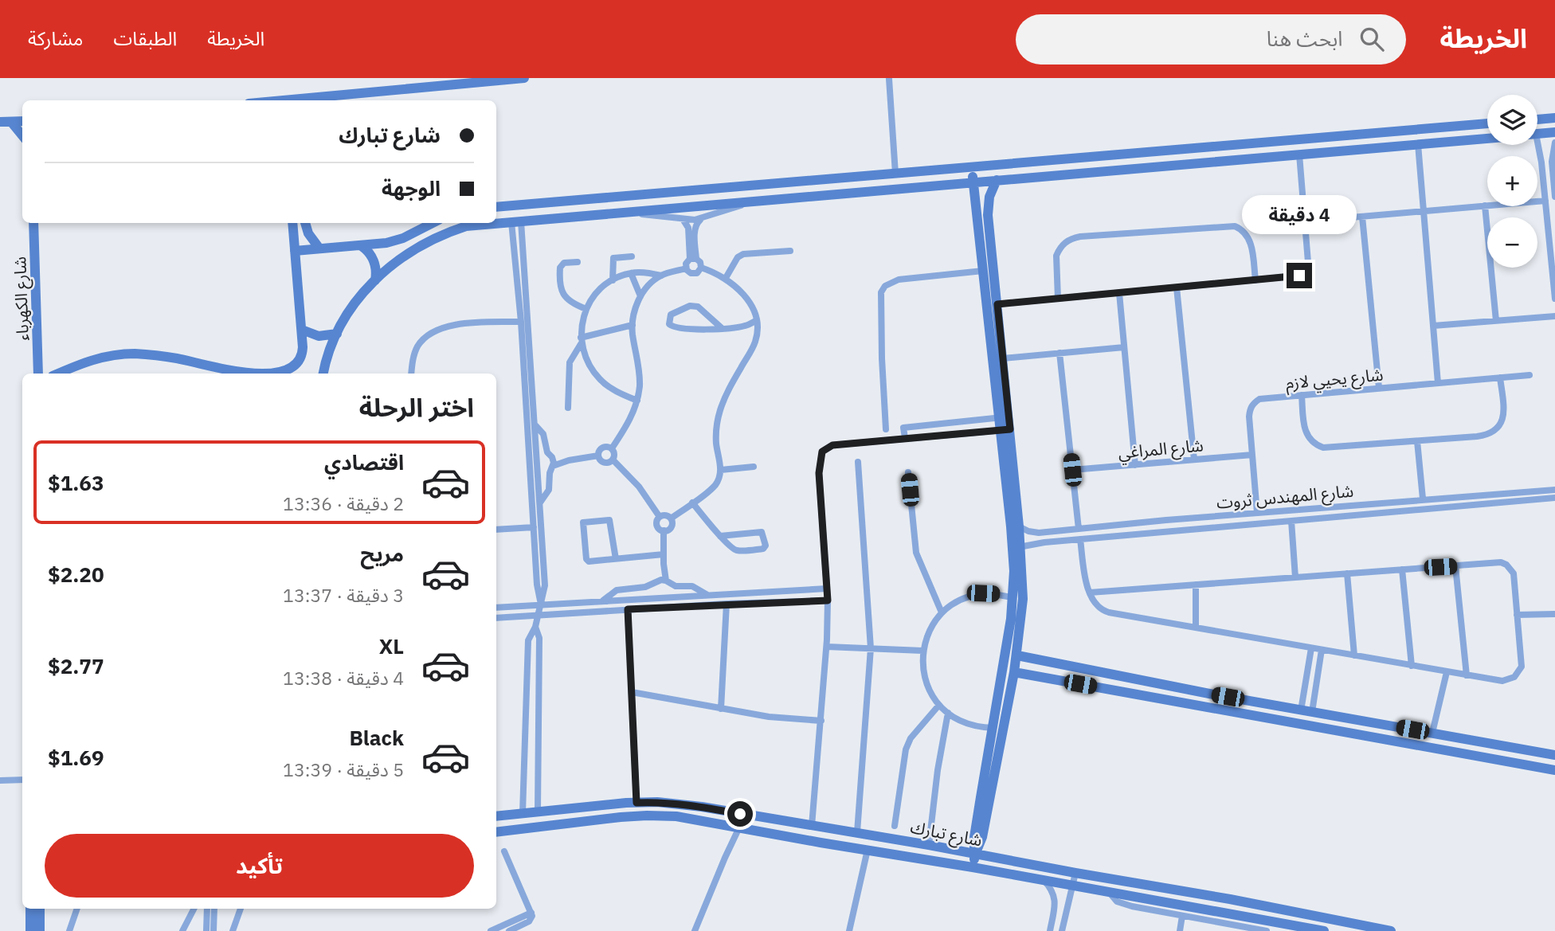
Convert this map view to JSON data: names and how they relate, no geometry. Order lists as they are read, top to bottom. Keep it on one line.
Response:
{"streets":{"street":["شارع الكهرباء","شارع يحيي لازم","شارع المراغي","شارع المهندس ثروت","شارع تبارك"]},"crossings":[["شارع يحيي لازم","شارع المراغي"],["شارع يحيي لازم","شارع المهندس ثروت"]],"page":{"header":"الخريطة","search":"ابحث هنا","nav":["الخريطة","الطبقات","مشاركة"],"map_buttons":["+","−"],"banner":["شارع تبارك","الوجهة"],"bubble":"4 دقيقة","heading":"اختر الرحلة","list":[{"name":"اقتصادي","note":"2 دقيقة · 13:36","value":"$1.63"},{"name":"مريح","note":"3 دقيقة · 13:37","value":"$2.20"},{"name":"XL","note":"4 دقيقة · 13:38","value":"$2.77"},{"name":"Black","note":"5 دقيقة · 13:39","value":"$1.69"}],"buttons":"تأكيد"}}
